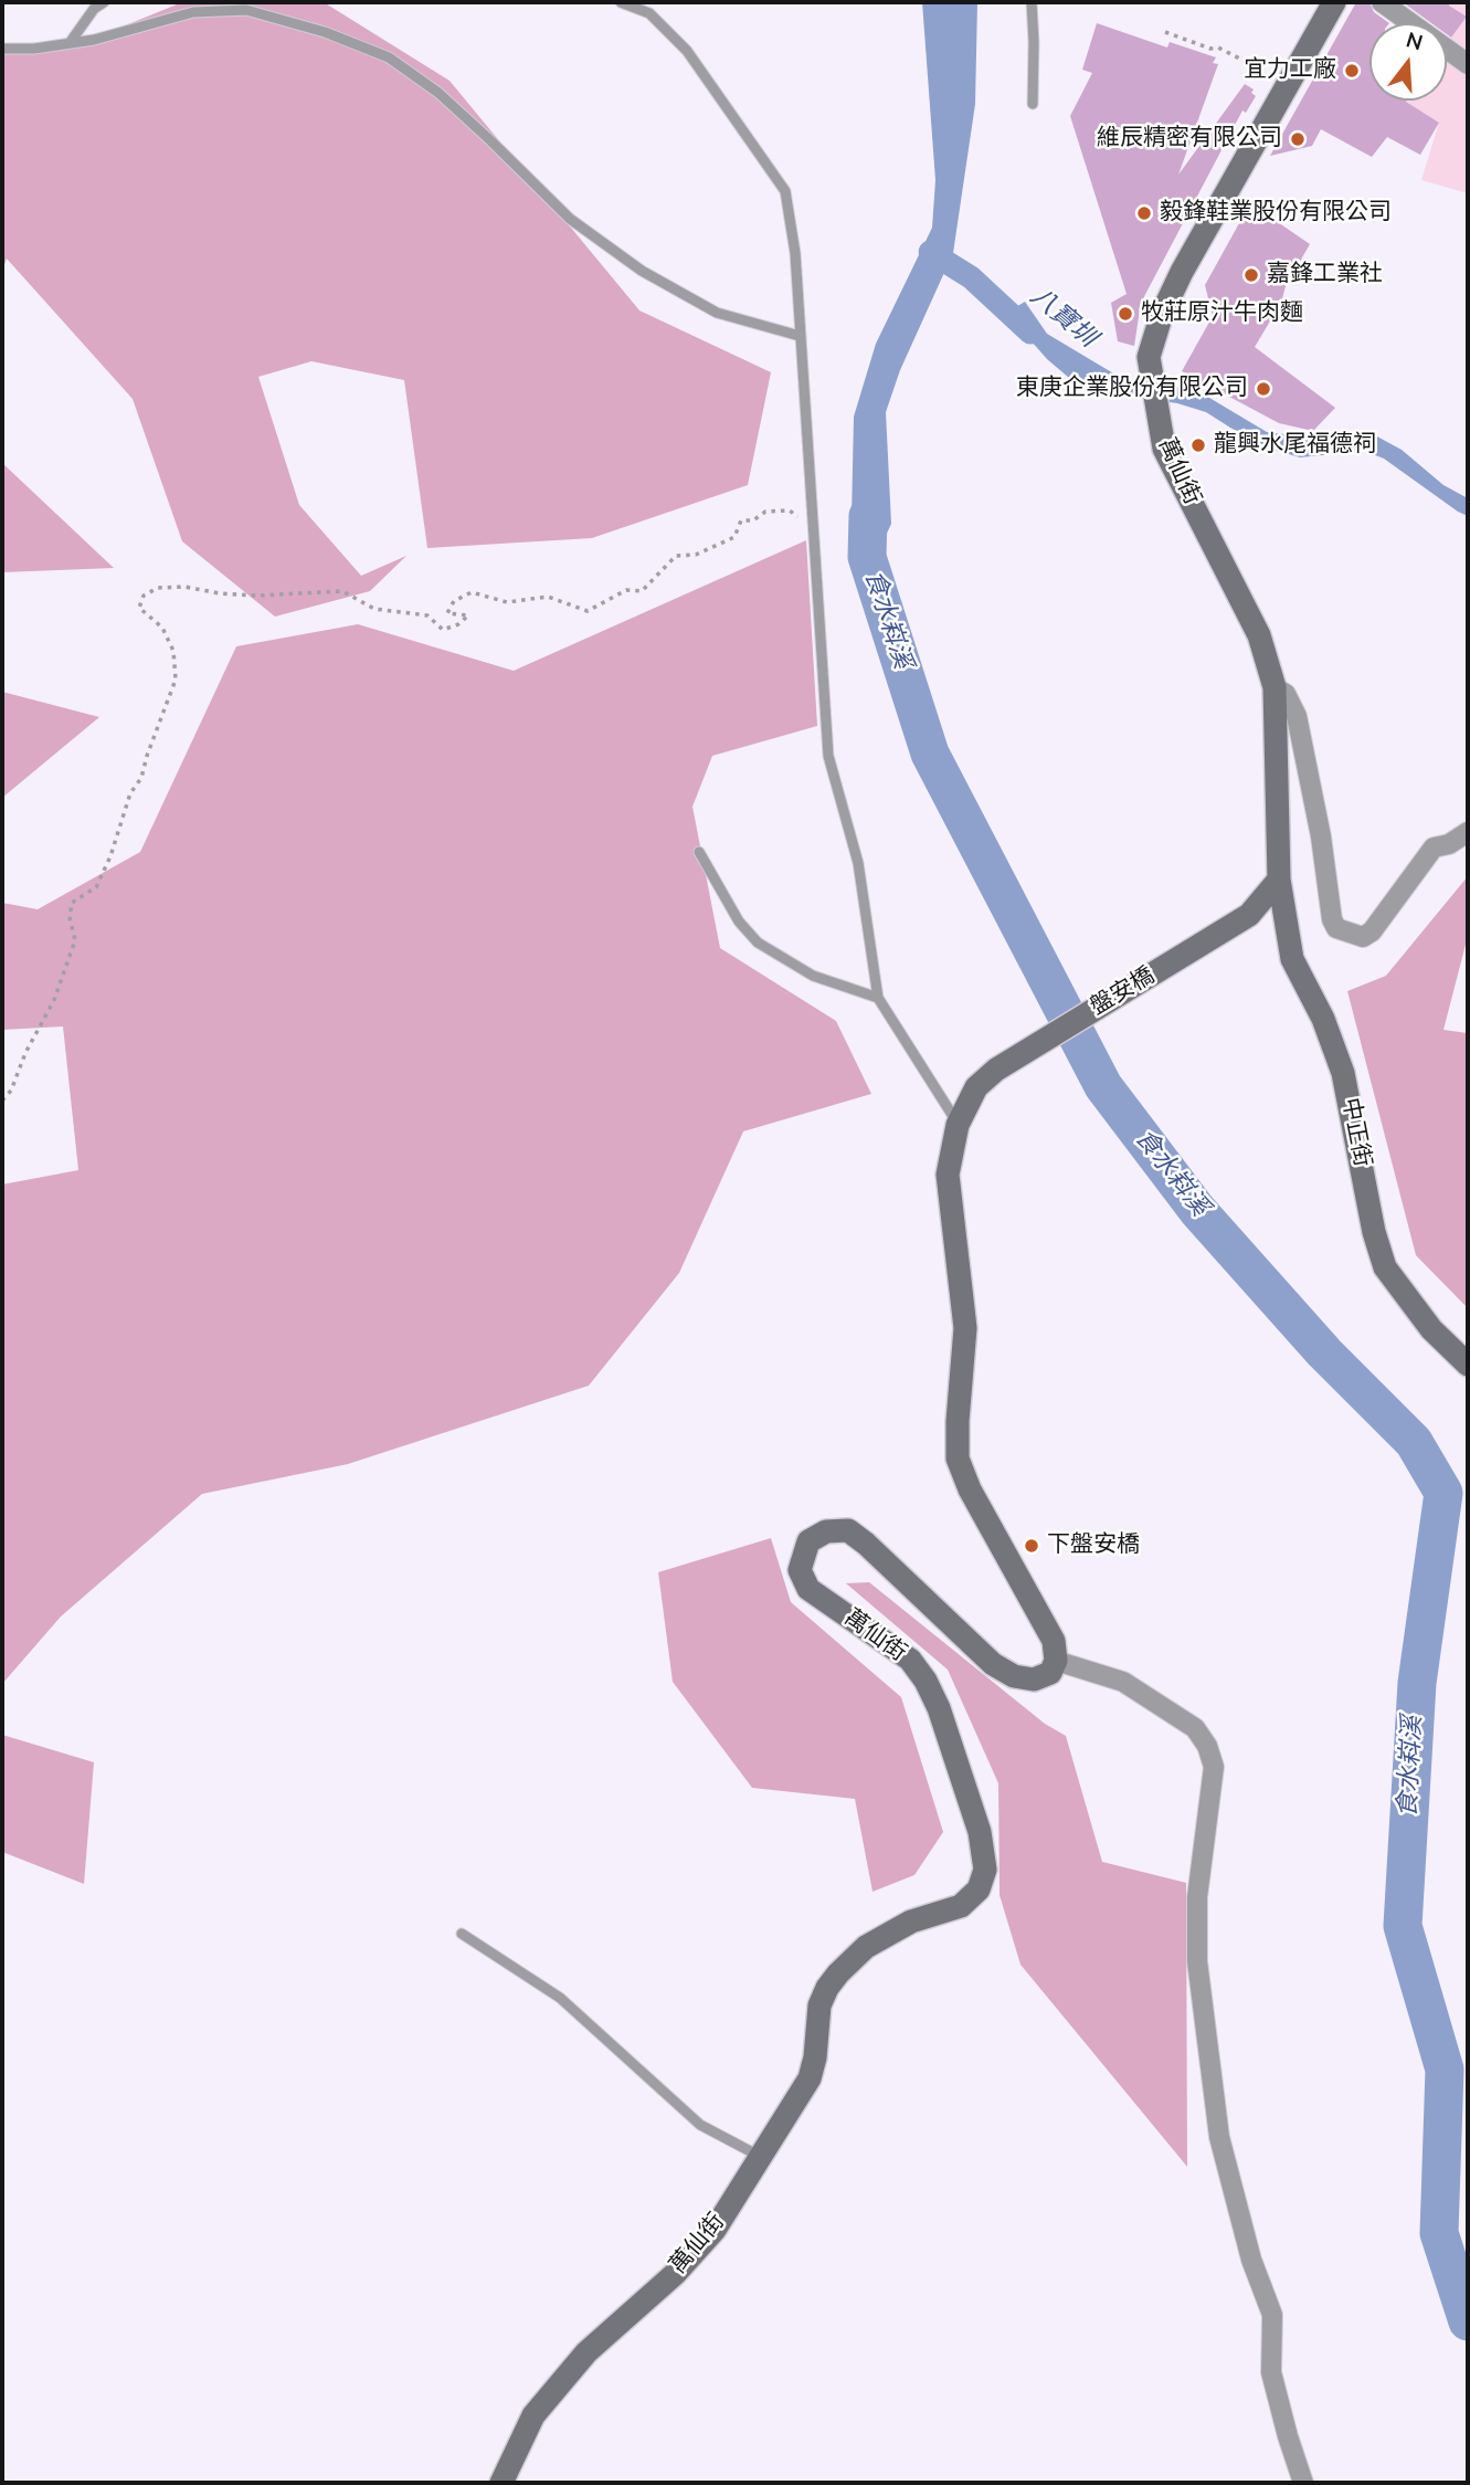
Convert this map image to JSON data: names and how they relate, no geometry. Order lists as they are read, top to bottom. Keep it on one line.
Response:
{"streets":{"street":["萬仙街","盤安橋","中正街"]},"crossings":[["萬仙街","盤安橋"],["萬仙街","中正街"],["盤安橋","中正街"]],"water":["八寶圳","食水嵙溪"],"places":["宜力工廠","維辰精密有限公司","毅鋒鞋業股份有限公司","嘉鋒工業社","牧莊原汁牛肉麵","東庚企業股份有限公司","龍興水尾福德祠","下盤安橋"],"north":"top"}
